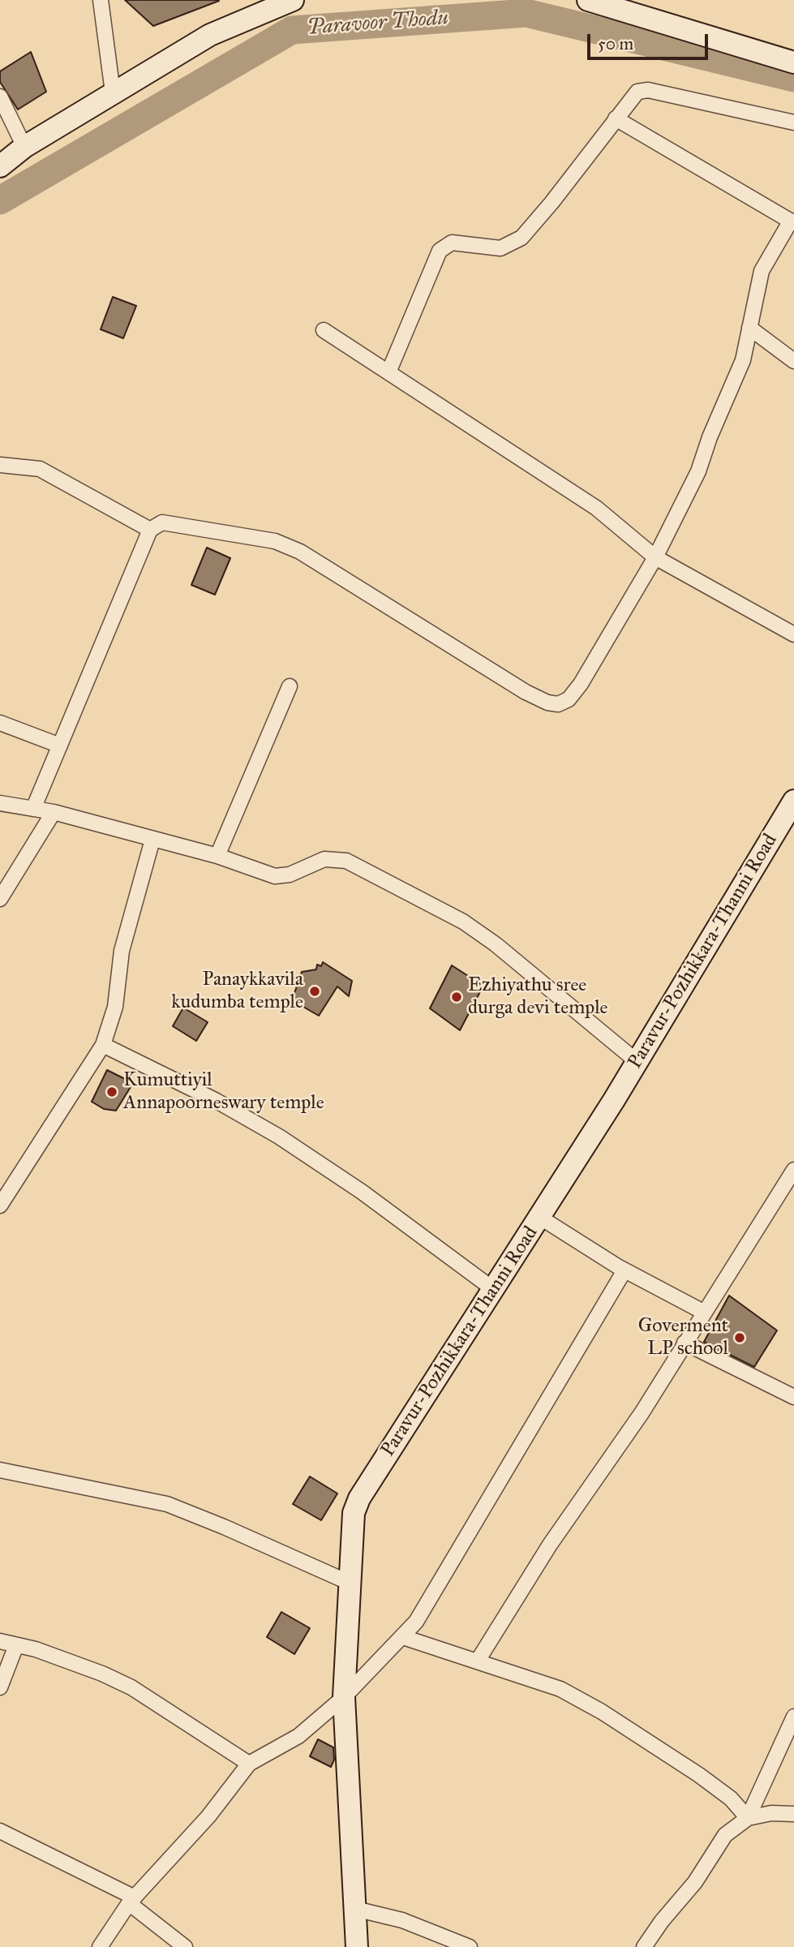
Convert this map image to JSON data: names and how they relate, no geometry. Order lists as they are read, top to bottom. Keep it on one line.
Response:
{"streets":{"main road":["Paravur-Pozhikkara-Thanni Road"]},"water":["Paravoor Thodu"],"places":["Panaykkavila kudumba temple","Ezhiyathu sree durga devi temple","Kumuttiyil Annapoorneswary temple","Goverment LP school"],"scale_bar":"50 m"}
